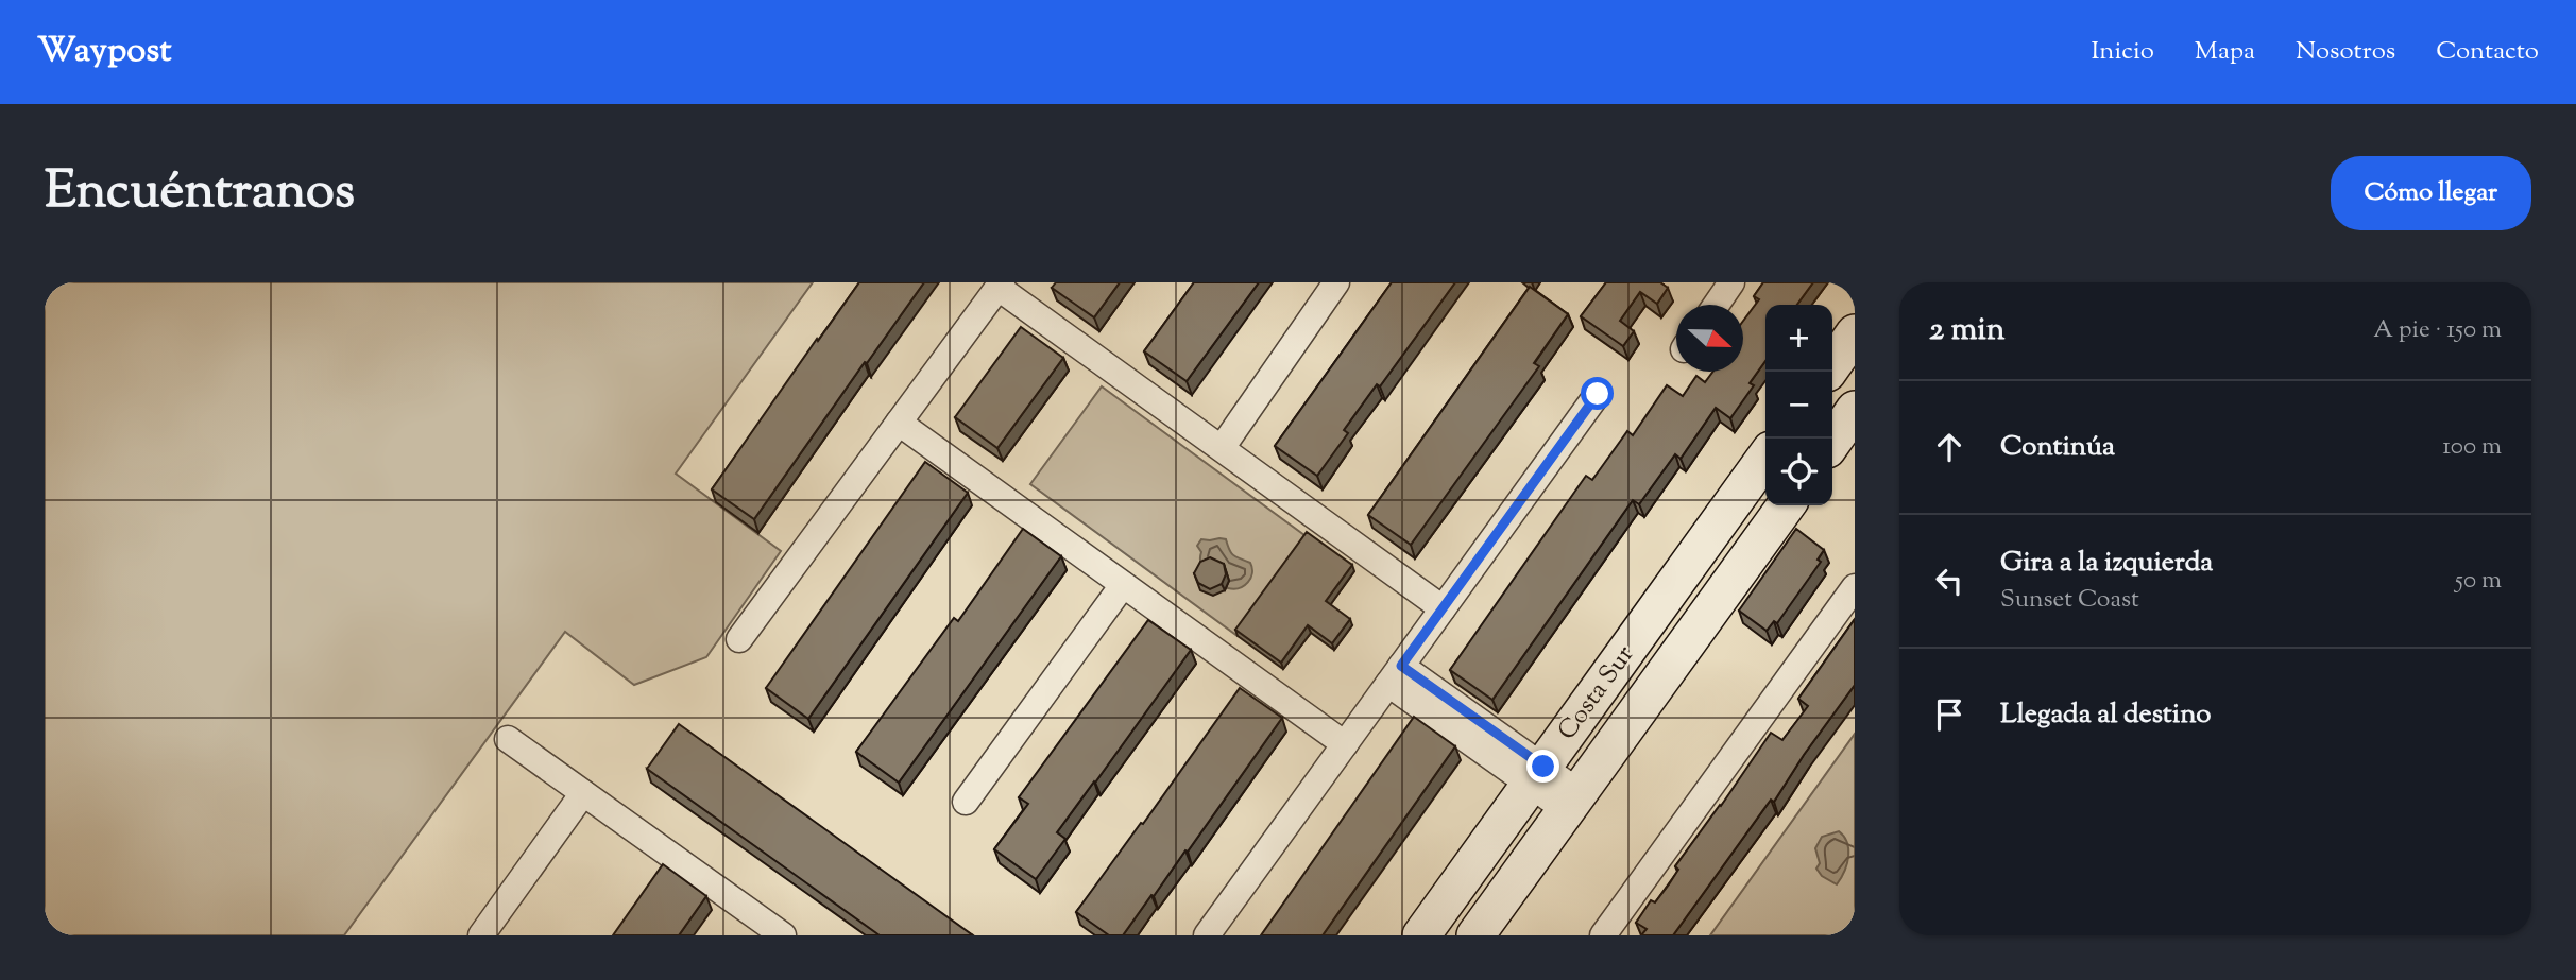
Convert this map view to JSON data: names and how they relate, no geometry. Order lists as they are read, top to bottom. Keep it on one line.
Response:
{"streets":{"street":["Costa Sur"]},"north":"right","page":{"header":"Waypost","nav":["Inicio","Mapa","Nosotros","Contacto"],"title":"Encuéntranos","buttons":"Cómo llegar","heading":["2 min","A pie · 150 m"],"map_buttons":["+","−"],"list":[["Continúa","100 m"],["Gira a la izquierda","Sunset Coast","50 m"],"Llegada al destino"]}}
